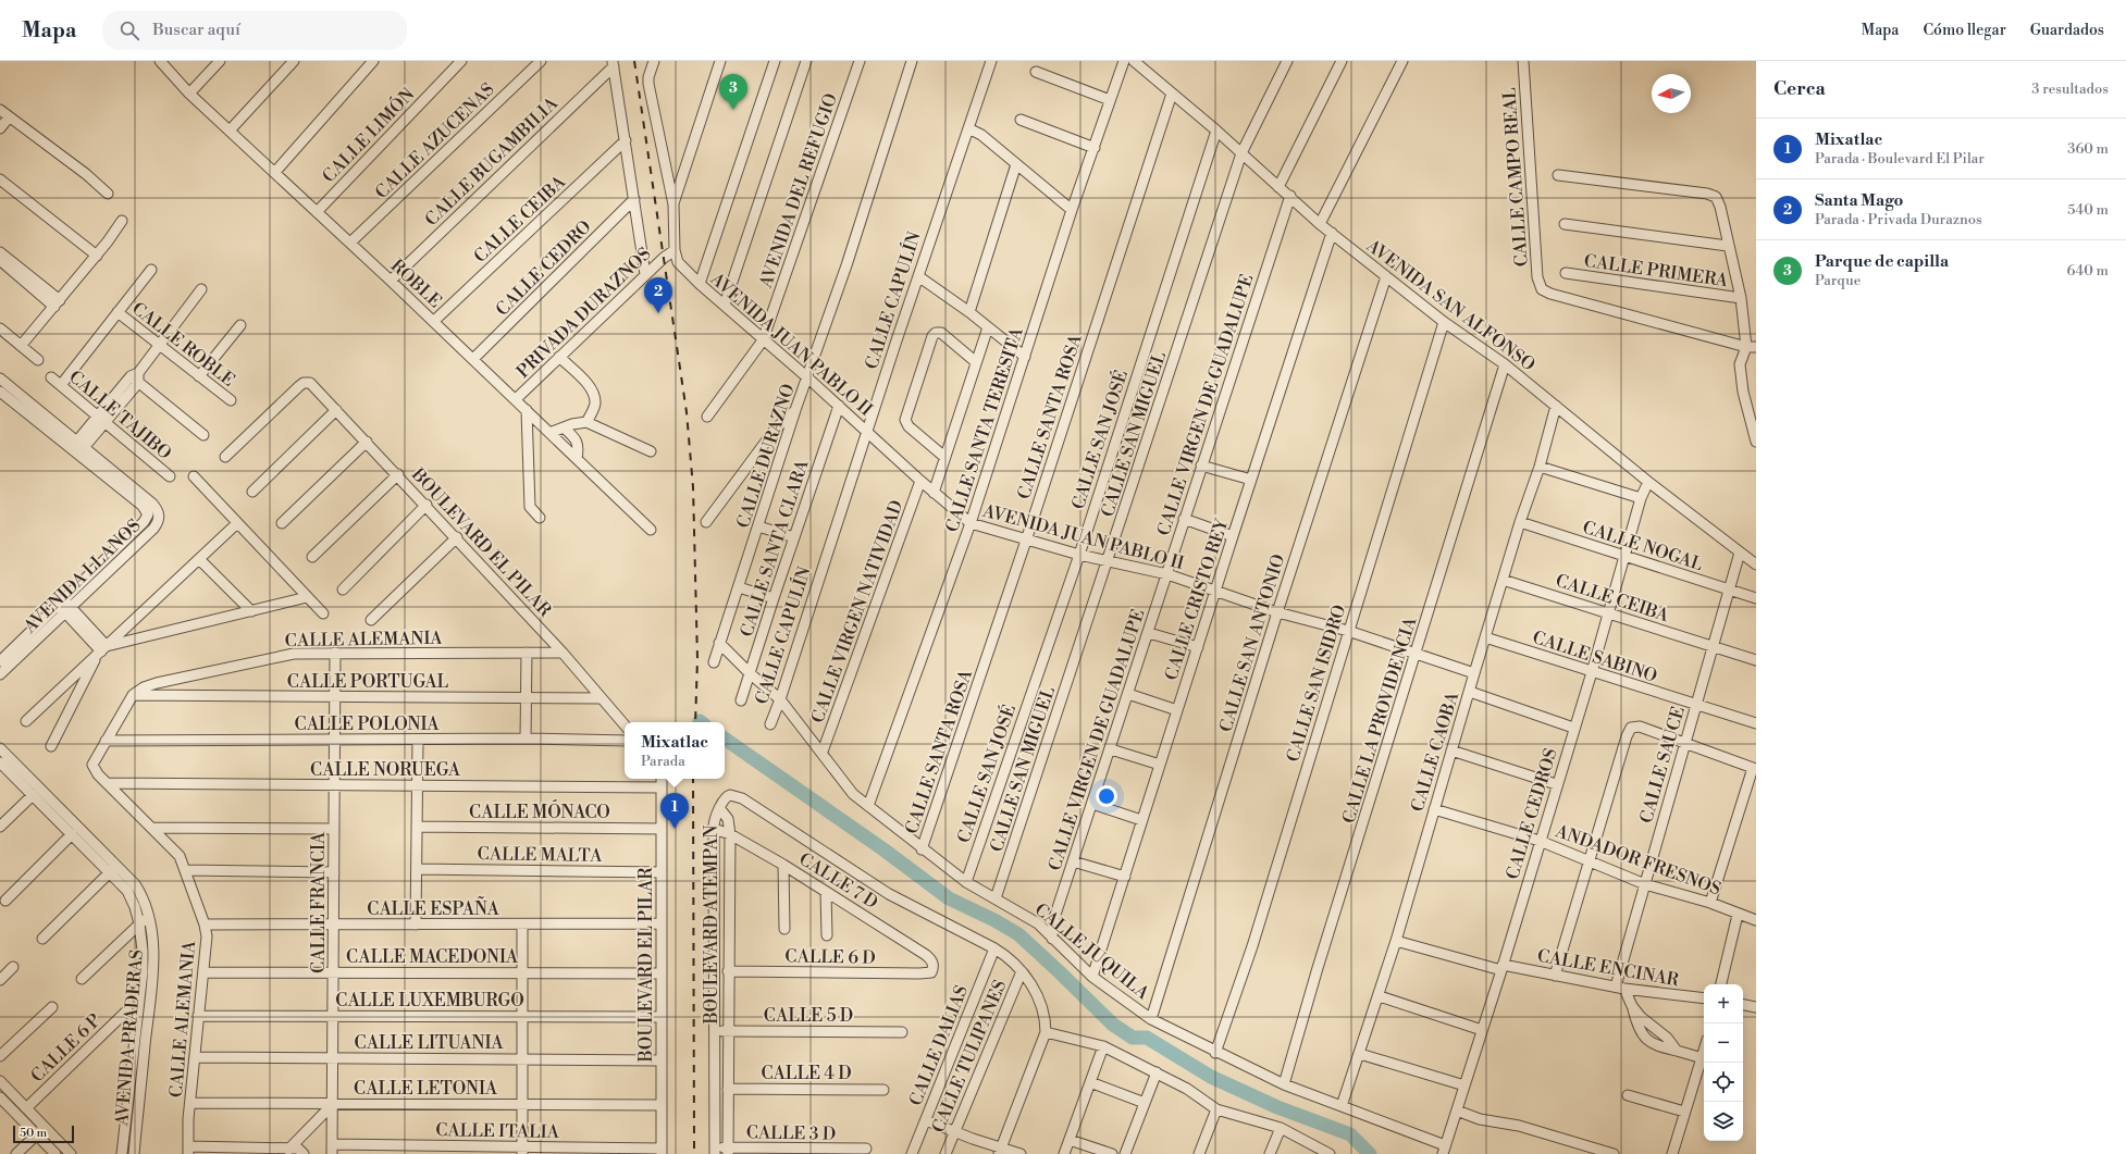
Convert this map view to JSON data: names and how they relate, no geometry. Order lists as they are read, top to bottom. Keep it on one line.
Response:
{"streets":{"street":["CALLE LIMÓN","CALLE AZUCENAS","CALLE BUGAMBILIA","CALLE CAMPO REAL","AVENIDA DEL REFUGIO","CALLE CEIBA","CALLE CEDRO","CALLE PRIMERA","ROBLE","CALLE CAPULÍN","AVENIDA SAN ALFONSO","PRIVADA DURAZNOS","CALLE ROBLE","AVENIDA JUAN PABLO II","CALLE VIRGEN DE GUADALUPE","CALLE TAJIBO","CALLE SANTA ROSA","CALLE SANTA TERESITA","CALLE SAN MIGUEL","CALLE SAN JOSÉ","CALLE DURAZNO","BOULEVARD EL PILAR","CALLE NOGAL","CALLE SANTA CLARA","AVENIDA LLANOS","CALLE CRISTO REY","CALLE VIRGEN NATIVIDAD","CALLE ALEMANIA","CALLE SAN ANTONIO","CALLE SABINO","CALLE PORTUGAL","CALLE SAN ISIDRO","CALLE LA PROVIDENCIA","CALLE POLONIA","CALLE CAOBA","CALLE SAUCE","CALLE NORUEGA","CALLE MÓNACO","CALLE CEDROS","CALLE MALTA","ANDADOR FRESNOS","CALLE 7 D","CALLE FRANCIA","CALLE ESPAÑA","BOULEVARD ATEMPAN","CALLE JUQUILA","CALLE MACEDONIA","CALLE 6 D","CALLE ENCINAR","CALLE LUXEMBURGO","CALLE 5 D","AVENIDA PRADERAS","CALLE LITUANIA","CALLE DALIAS","CALLE 6 P","CALLE TULIPANES","CALLE 4 D","CALLE LETONIA","CALLE ITALIA","CALLE 3 D"]},"crossings":[["CALLE LIMÓN","ROBLE"],["CALLE AZUCENAS","ROBLE"],["CALLE BUGAMBILIA","ROBLE"],["AVENIDA DEL REFUGIO","AVENIDA JUAN PABLO II"],["CALLE CEIBA","ROBLE"],["CALLE CEIBA","CALLE CAOBA"],["CALLE CEIBA","CALLE SAUCE"],["CALLE CEIBA","CALLE CEDROS"],["CALLE CEDRO","ROBLE"],["ROBLE","PRIVADA DURAZNOS"],["CALLE CAPULÍN","AVENIDA JUAN PABLO II"],["CALLE CAPULÍN","CALLE JUQUILA"],["AVENIDA SAN ALFONSO","CALLE VIRGEN DE GUADALUPE"],["AVENIDA SAN ALFONSO","CALLE SANTA ROSA"],["AVENIDA SAN ALFONSO","CALLE SAN MIGUEL"],["AVENIDA SAN ALFONSO","CALLE SAN JOSÉ"],["AVENIDA SAN ALFONSO","CALLE CRISTO REY"],["AVENIDA SAN ALFONSO","CALLE SAN ANTONIO"],["AVENIDA SAN ALFONSO","CALLE SAN ISIDRO"],["AVENIDA SAN ALFONSO","CALLE LA PROVIDENCIA"],["AVENIDA SAN ALFONSO","CALLE CAOBA"],["AVENIDA SAN ALFONSO","CALLE SAUCE"],["AVENIDA SAN ALFONSO","CALLE CEDROS"],["PRIVADA DURAZNOS","AVENIDA JUAN PABLO II"],["AVENIDA JUAN PABLO II","CALLE VIRGEN DE GUADALUPE"],["AVENIDA JUAN PABLO II","CALLE SANTA ROSA"],["AVENIDA JUAN PABLO II","CALLE SANTA TERESITA"],["AVENIDA JUAN PABLO II","CALLE SAN MIGUEL"],["AVENIDA JUAN PABLO II","CALLE SAN JOSÉ"],["AVENIDA JUAN PABLO II","CALLE DURAZNO"],["AVENIDA JUAN PABLO II","CALLE SANTA CLARA"],["AVENIDA JUAN PABLO II","CALLE CRISTO REY"],["AVENIDA JUAN PABLO II","CALLE VIRGEN NATIVIDAD"],["AVENIDA JUAN PABLO II","CALLE SAN ANTONIO"],["AVENIDA JUAN PABLO II","CALLE SAN ISIDRO"],["AVENIDA JUAN PABLO II","CALLE LA PROVIDENCIA"],["AVENIDA JUAN PABLO II","CALLE CAOBA"],["CALLE VIRGEN DE GUADALUPE","CALLE JUQUILA"],["CALLE SANTA ROSA","CALLE JUQUILA"],["CALLE SANTA TERESITA","CALLE JUQUILA"],["CALLE SAN MIGUEL","CALLE JUQUILA"],["CALLE SAN JOSÉ","CALLE JUQUILA"],["CALLE DURAZNO","CALLE JUQUILA"],["BOULEVARD EL PILAR","CALLE ALEMANIA"],["BOULEVARD EL PILAR","CALLE PORTUGAL"],["BOULEVARD EL PILAR","CALLE NORUEGA"],["BOULEVARD EL PILAR","CALLE MÓNACO"],["BOULEVARD EL PILAR","CALLE MALTA"],["BOULEVARD EL PILAR","CALLE ESPAÑA"],["BOULEVARD EL PILAR","CALLE MACEDONIA"],["BOULEVARD EL PILAR","CALLE LUXEMBURGO"],["BOULEVARD EL PILAR","CALLE LITUANIA"],["BOULEVARD EL PILAR","CALLE LETONIA"],["BOULEVARD EL PILAR","CALLE ITALIA"],["CALLE NOGAL","CALLE CAOBA"],["CALLE NOGAL","CALLE SAUCE"],["CALLE NOGAL","CALLE CEDROS"],["CALLE SANTA CLARA","CALLE JUQUILA"],["CALLE CRISTO REY","CALLE JUQUILA"],["CALLE VIRGEN NATIVIDAD","CALLE JUQUILA"],["CALLE ALEMANIA","CALLE PORTUGAL"],["CALLE ALEMANIA","CALLE POLONIA"],["CALLE ALEMANIA","CALLE NORUEGA"],["CALLE ALEMANIA","CALLE FRANCIA"],["CALLE ALEMANIA","CALLE ESPAÑA"],["CALLE ALEMANIA","CALLE MACEDONIA"],["CALLE ALEMANIA","CALLE LUXEMBURGO"],["CALLE ALEMANIA","CALLE LITUANIA"],["CALLE ALEMANIA","CALLE LETONIA"],["CALLE SAN ANTONIO","CALLE JUQUILA"],["CALLE SABINO","CALLE CAOBA"],["CALLE SABINO","CALLE SAUCE"],["CALLE SABINO","CALLE CEDROS"],["CALLE PORTUGAL","CALLE FRANCIA"],["CALLE SAN ISIDRO","CALLE JUQUILA"],["CALLE LA PROVIDENCIA","CALLE JUQUILA"],["CALLE POLONIA","CALLE FRANCIA"],["CALLE CAOBA","ANDADOR FRESNOS"],["CALLE CAOBA","CALLE JUQUILA"],["CALLE CAOBA","CALLE ENCINAR"],["CALLE SAUCE","ANDADOR FRESNOS"],["CALLE SAUCE","CALLE ENCINAR"],["CALLE NORUEGA","CALLE FRANCIA"],["CALLE CEDROS","ANDADOR FRESNOS"],["CALLE CEDROS","CALLE JUQUILA"],["CALLE CEDROS","CALLE ENCINAR"],["CALLE 7 D","BOULEVARD ATEMPAN"],["CALLE 7 D","CALLE 6 D"],["CALLE FRANCIA","CALLE ESPAÑA"],["CALLE FRANCIA","CALLE MACEDONIA"],["CALLE FRANCIA","CALLE LUXEMBURGO"],["CALLE FRANCIA","CALLE LITUANIA"],["CALLE FRANCIA","CALLE LETONIA"],["CALLE FRANCIA","CALLE ITALIA"],["BOULEVARD ATEMPAN","CALLE 6 D"],["BOULEVARD ATEMPAN","CALLE 5 D"],["BOULEVARD ATEMPAN","CALLE 4 D"],["BOULEVARD ATEMPAN","CALLE 3 D"]],"scale_bar":"50 m","north":"left","page":{"header":"Mapa","search":"Buscar aquí","nav":["Mapa","Cómo llegar","Guardados"],"heading":["Cerca","3 resultados"],"pins":["3","2","1"],"list":[{"mark":"1","name":"Mixatlac","note":"Parada · Boulevard El Pilar","value":"360 m"},{"mark":"2","name":"Santa Mago","note":"Parada · Privada Duraznos","value":"540 m"},{"mark":"3","name":"Parque de capilla","note":"Parque","value":"640 m"}],"popup":["Mixatlac","Parada"],"map_buttons":["+","−"],"scale":"50 m"}}
